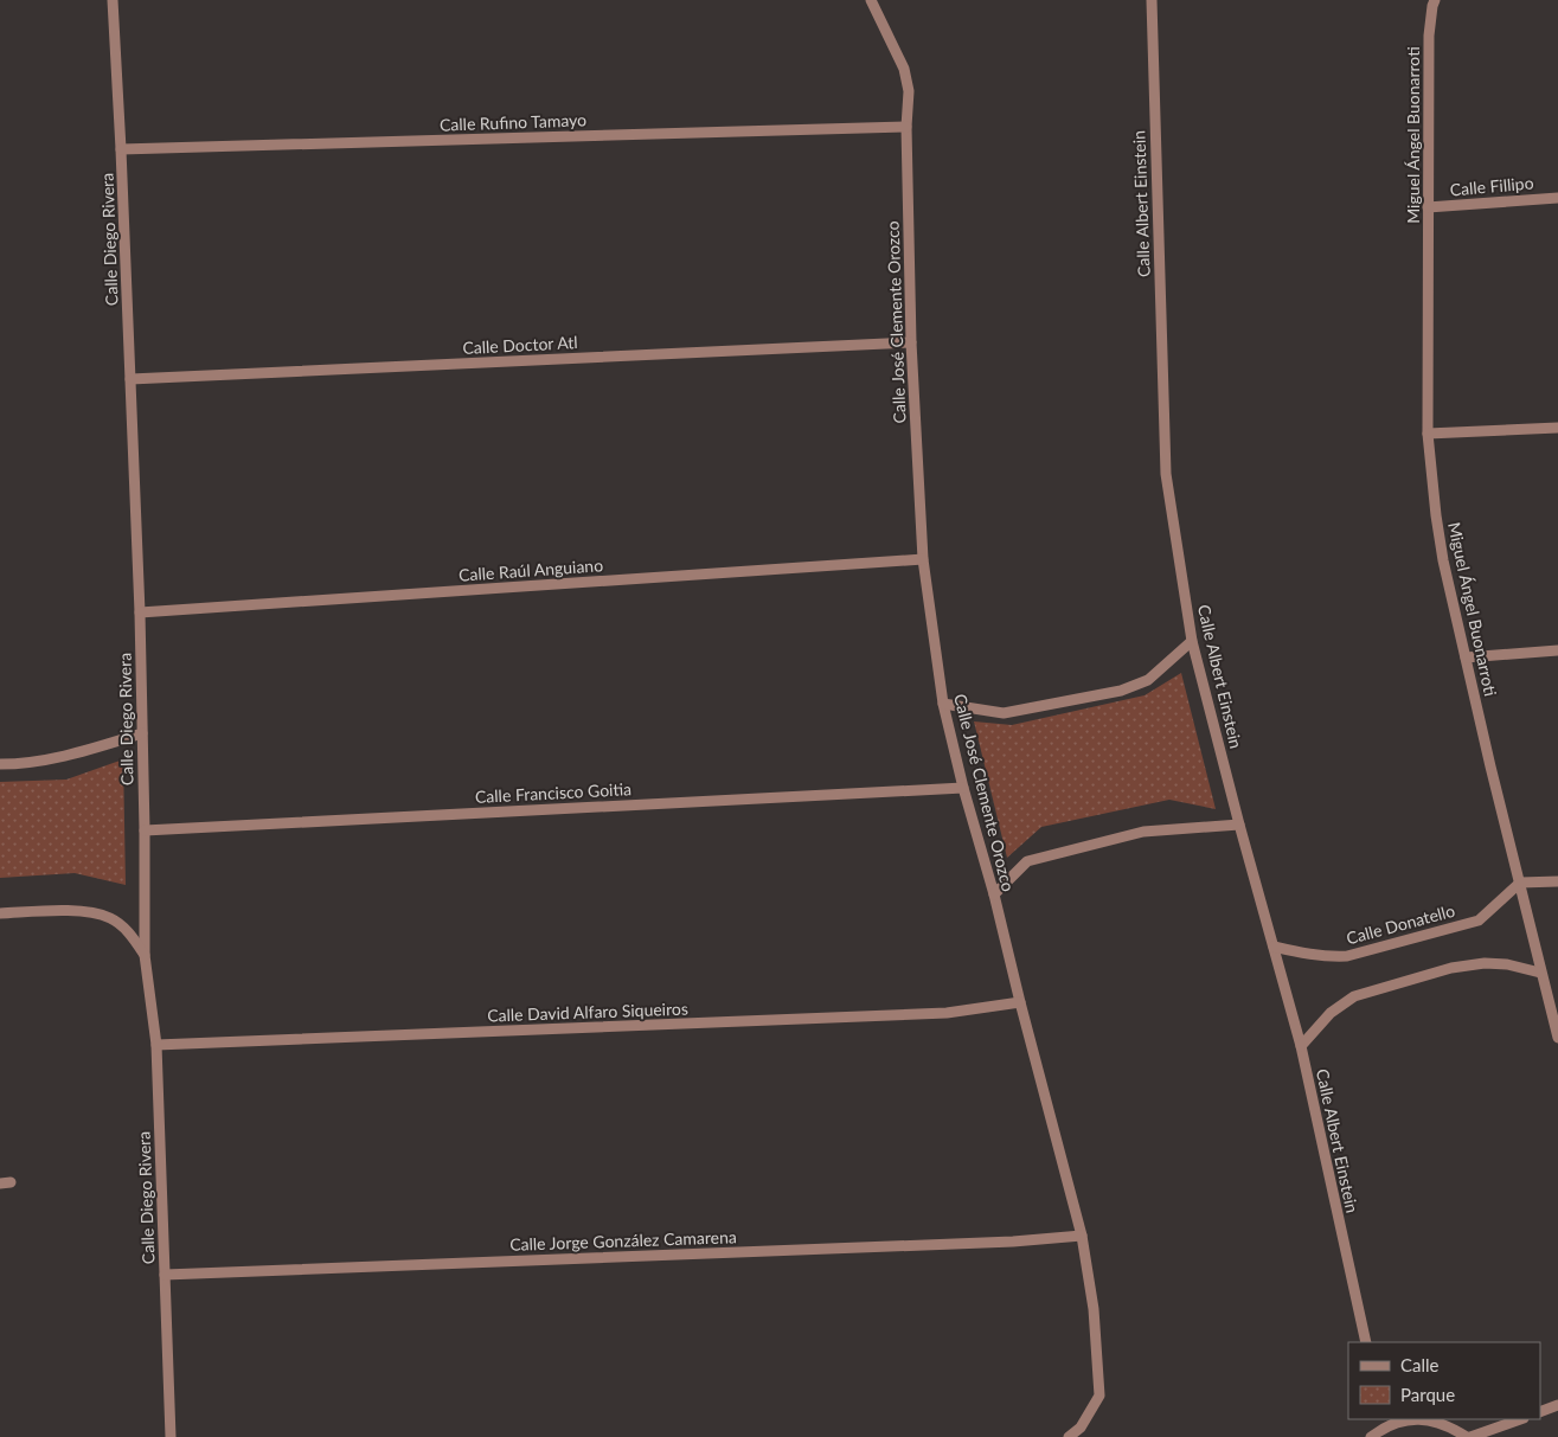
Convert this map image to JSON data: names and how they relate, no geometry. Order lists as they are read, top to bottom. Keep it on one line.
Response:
{"streets":{"street":["Calle Rufino Tamayo","Miguel Ángel Buonarroti","Calle Fillipo","Calle Albert Einstein","Calle Diego Rivera","Calle José Clemente Orozco","Calle Doctor Atl","Calle Raúl Anguiano","Calle Francisco Goitia","Calle Donatello","Calle David Alfaro Siqueiros","Calle Jorge González Camarena"]},"crossings":[["Calle Rufino Tamayo","Calle Diego Rivera"],["Calle Rufino Tamayo","Calle José Clemente Orozco"],["Miguel Ángel Buonarroti","Calle Fillipo"],["Miguel Ángel Buonarroti","Calle Donatello"],["Calle Albert Einstein","Calle Donatello"],["Calle Diego Rivera","Calle Doctor Atl"],["Calle Diego Rivera","Calle Raúl Anguiano"],["Calle Diego Rivera","Calle Francisco Goitia"],["Calle Diego Rivera","Calle David Alfaro Siqueiros"],["Calle Diego Rivera","Calle Jorge González Camarena"],["Calle José Clemente Orozco","Calle Doctor Atl"],["Calle José Clemente Orozco","Calle Raúl Anguiano"],["Calle José Clemente Orozco","Calle Francisco Goitia"],["Calle José Clemente Orozco","Calle David Alfaro Siqueiros"],["Calle José Clemente Orozco","Calle Jorge González Camarena"]],"legend":["Calle","Parque"]}
